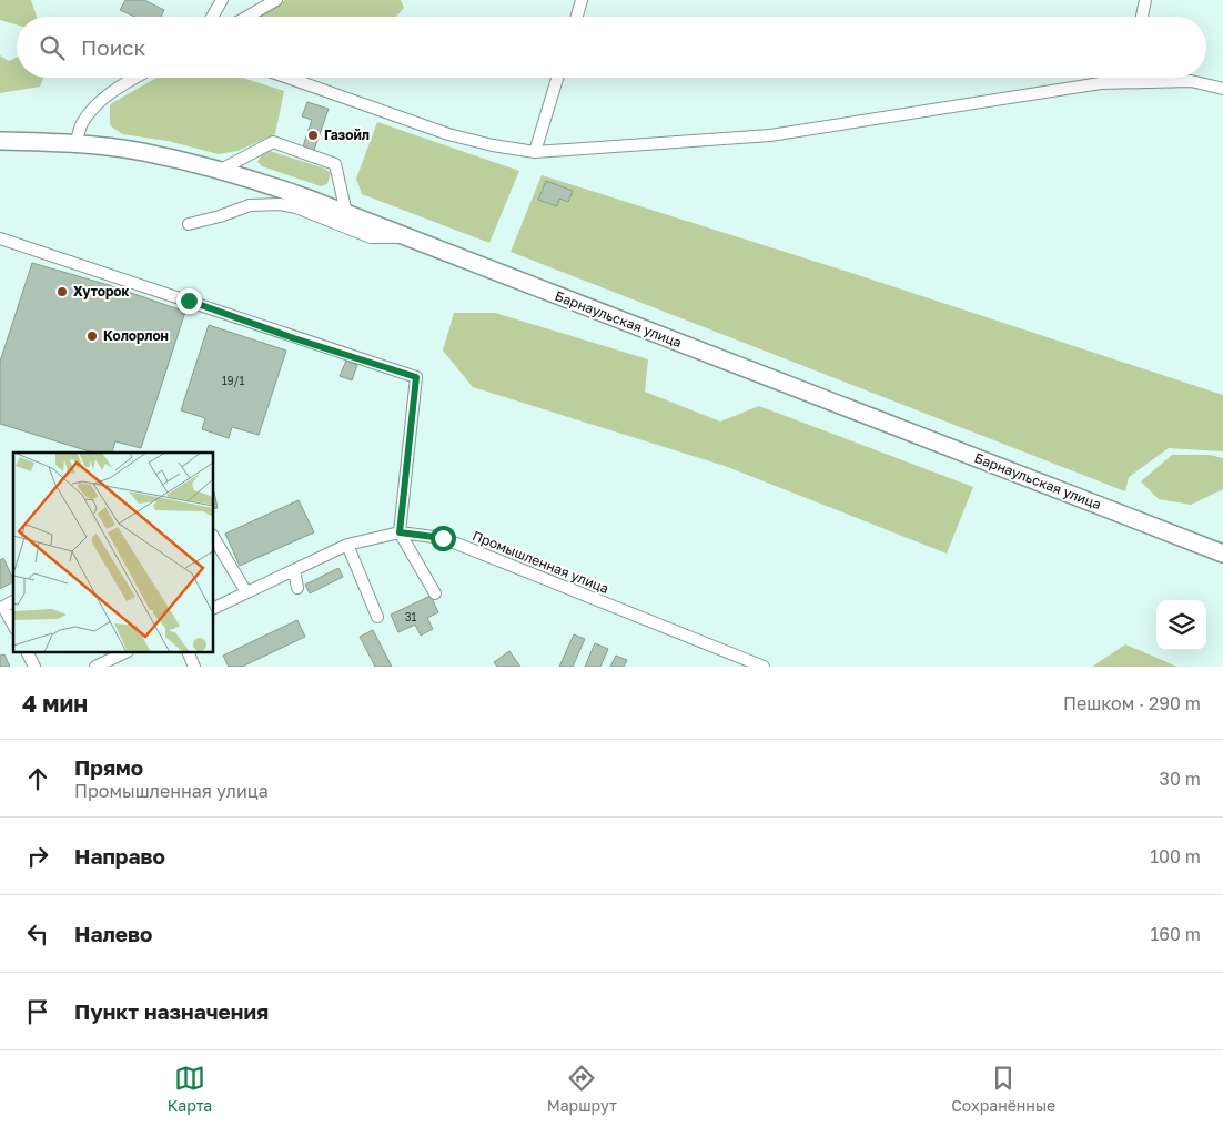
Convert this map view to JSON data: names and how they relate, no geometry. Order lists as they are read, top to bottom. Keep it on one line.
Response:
{"streets":{"highway":["Барнаульская улица"],"street":["Промышленная улица"]},"places":["Газойл","Хуторок","Колорлон"],"house_numbers":["19/1","31"],"page":{"search":"Поиск","heading":["4 мин","Пешком · 290 m"],"list":[["Прямо","Промышленная улица","30 m"],["Направо","100 m"],["Налево","160 m"],"Пункт назначения"],"nav":["Карта","Маршрут","Сохранённые"]}}
